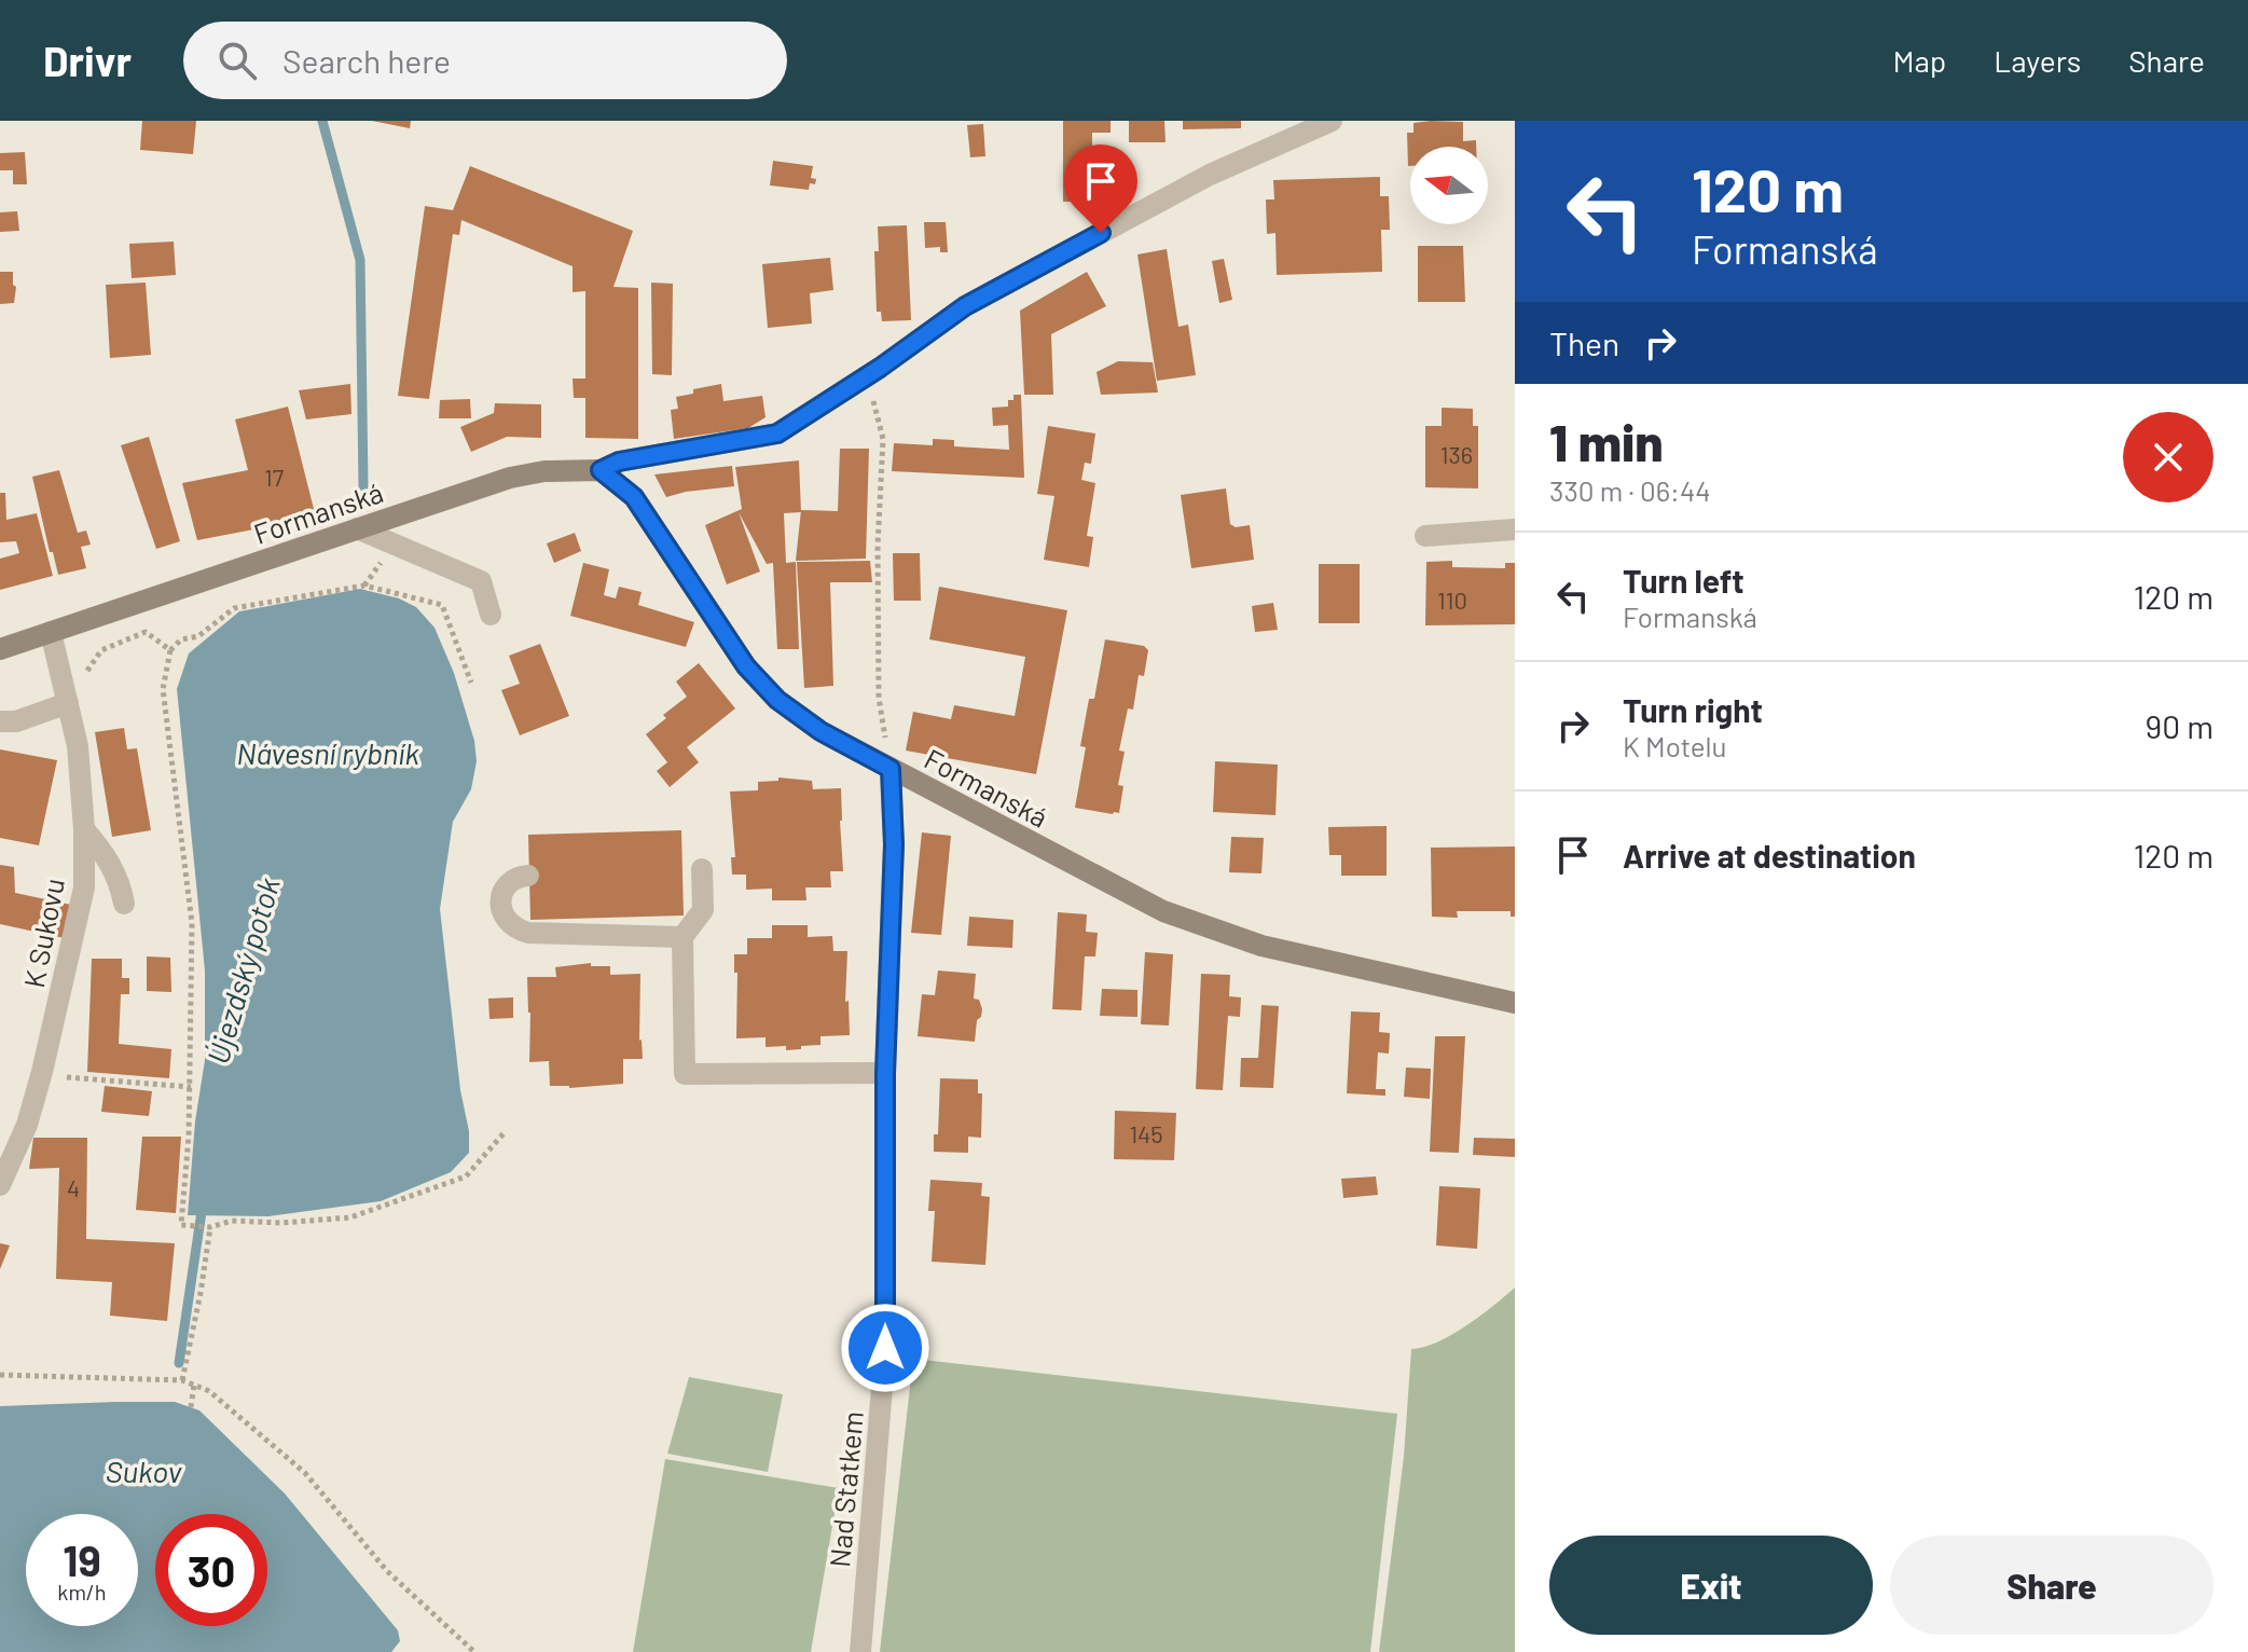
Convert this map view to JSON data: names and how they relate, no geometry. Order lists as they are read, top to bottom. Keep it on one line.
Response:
{"streets":{"street":["Formanská","K Sukovu","Nad Statkem"]},"crossings":[["Formanská","K Sukovu"],["Formanská","Nad Statkem"]],"water":["Návesní rybník","Újezdský potok","Sukov"],"house_numbers":["136","17","110","145","4"],"north":"left","page":{"header":"Drivr","search":"Search here","nav":["Map","Layers","Share"],"turn":["120 m","Formanská"],"then":"Then","heading":["1 min","330 m · 06:44"],"list":[{"name":"Turn left","note":"Formanská","value":"120 m"},{"name":"Turn right","note":"K Motelu","value":"90 m"},{"name":"Arrive at destination","value":"120 m"}],"speed":"19 km/h","limit":"30","buttons":["Exit","Share"]}}
